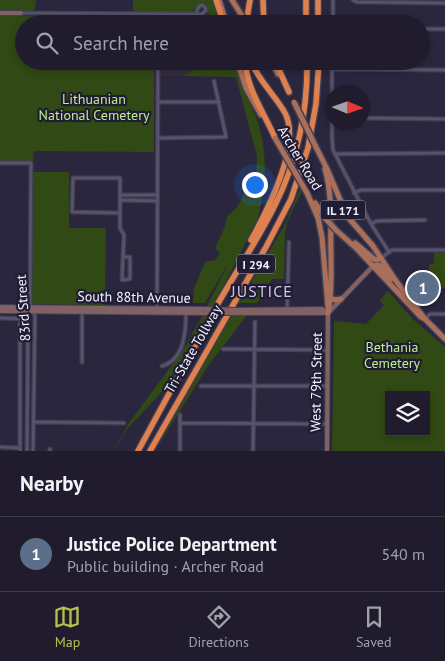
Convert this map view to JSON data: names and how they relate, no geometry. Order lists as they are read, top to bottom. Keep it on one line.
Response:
{"streets":{"highway":["I 294","Tri-State Tollway"],"main road":["Archer Road","IL 171"],"street":["South 88th Avenue","83rd Street","West 79th Street"]},"crossings":[["South 88th Avenue","83rd Street"],["South 88th Avenue","West 79th Street"]],"districts":["JUSTICE"],"parks":["Lithuanian National Cemetery","Bethania Cemetery"],"north":"right","page":{"search":"Search here","pins":"1","heading":"Nearby","list":[{"mark":"1","name":"Justice Police Department","note":"Public building · Archer Road","value":"540 m"}],"nav":["Map","Directions","Saved"]}}
